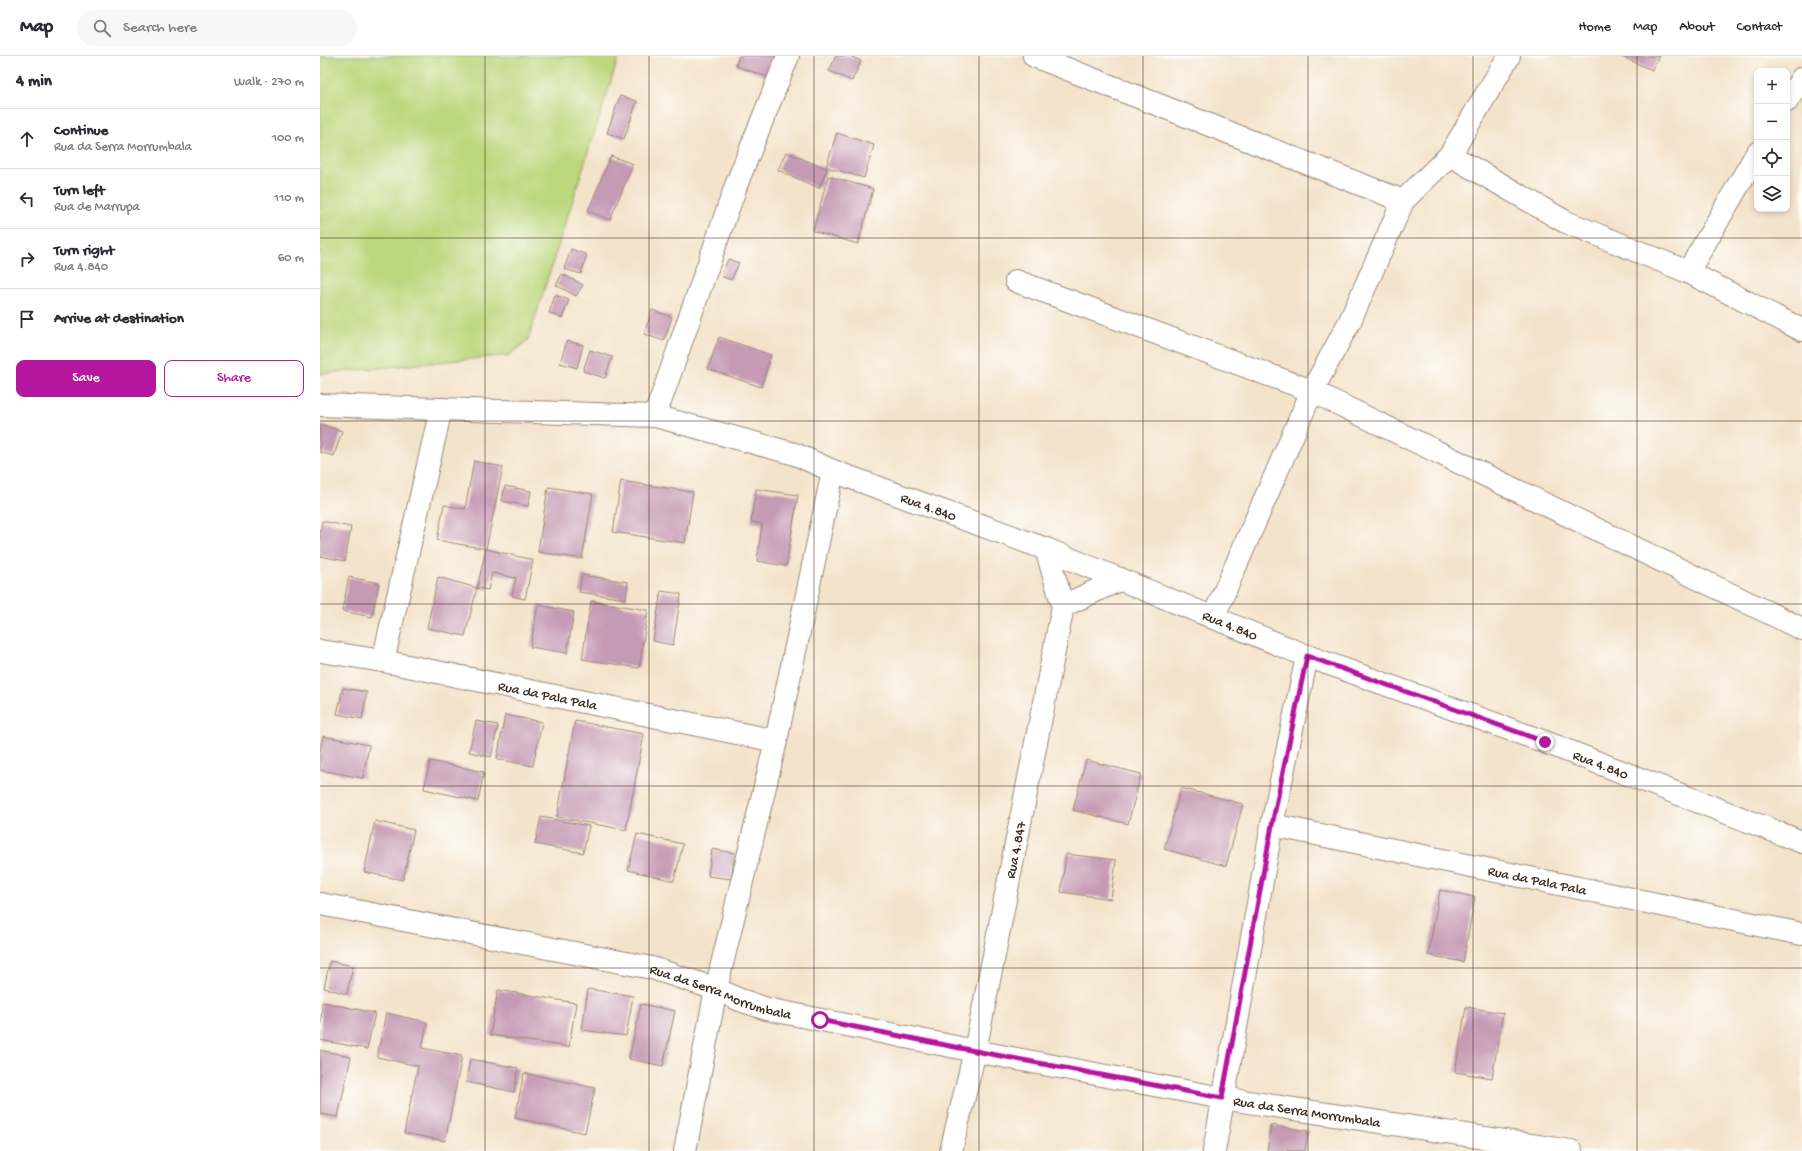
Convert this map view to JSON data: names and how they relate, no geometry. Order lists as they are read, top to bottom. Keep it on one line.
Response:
{"streets":{"street":["Rua 4.840","Rua da Pala Pala","Rua 4.847","Rua da Serra Morrumbala"]},"crossings":[["Rua 4.840","Rua 4.847"],["Rua 4.847","Rua da Serra Morrumbala"]],"page":{"header":"Map","search":"Search here","nav":["Home","Map","About","Contact"],"heading":["4 min","Walk · 270 m"],"map_buttons":["+","−"],"list":[["Continue","Rua da Serra Morrumbala","100 m"],["Turn left","Rua de Marrupa","110 m"],["Turn right","Rua 4.840","60 m"],"Arrive at destination"],"buttons":["Save","Share"]}}
